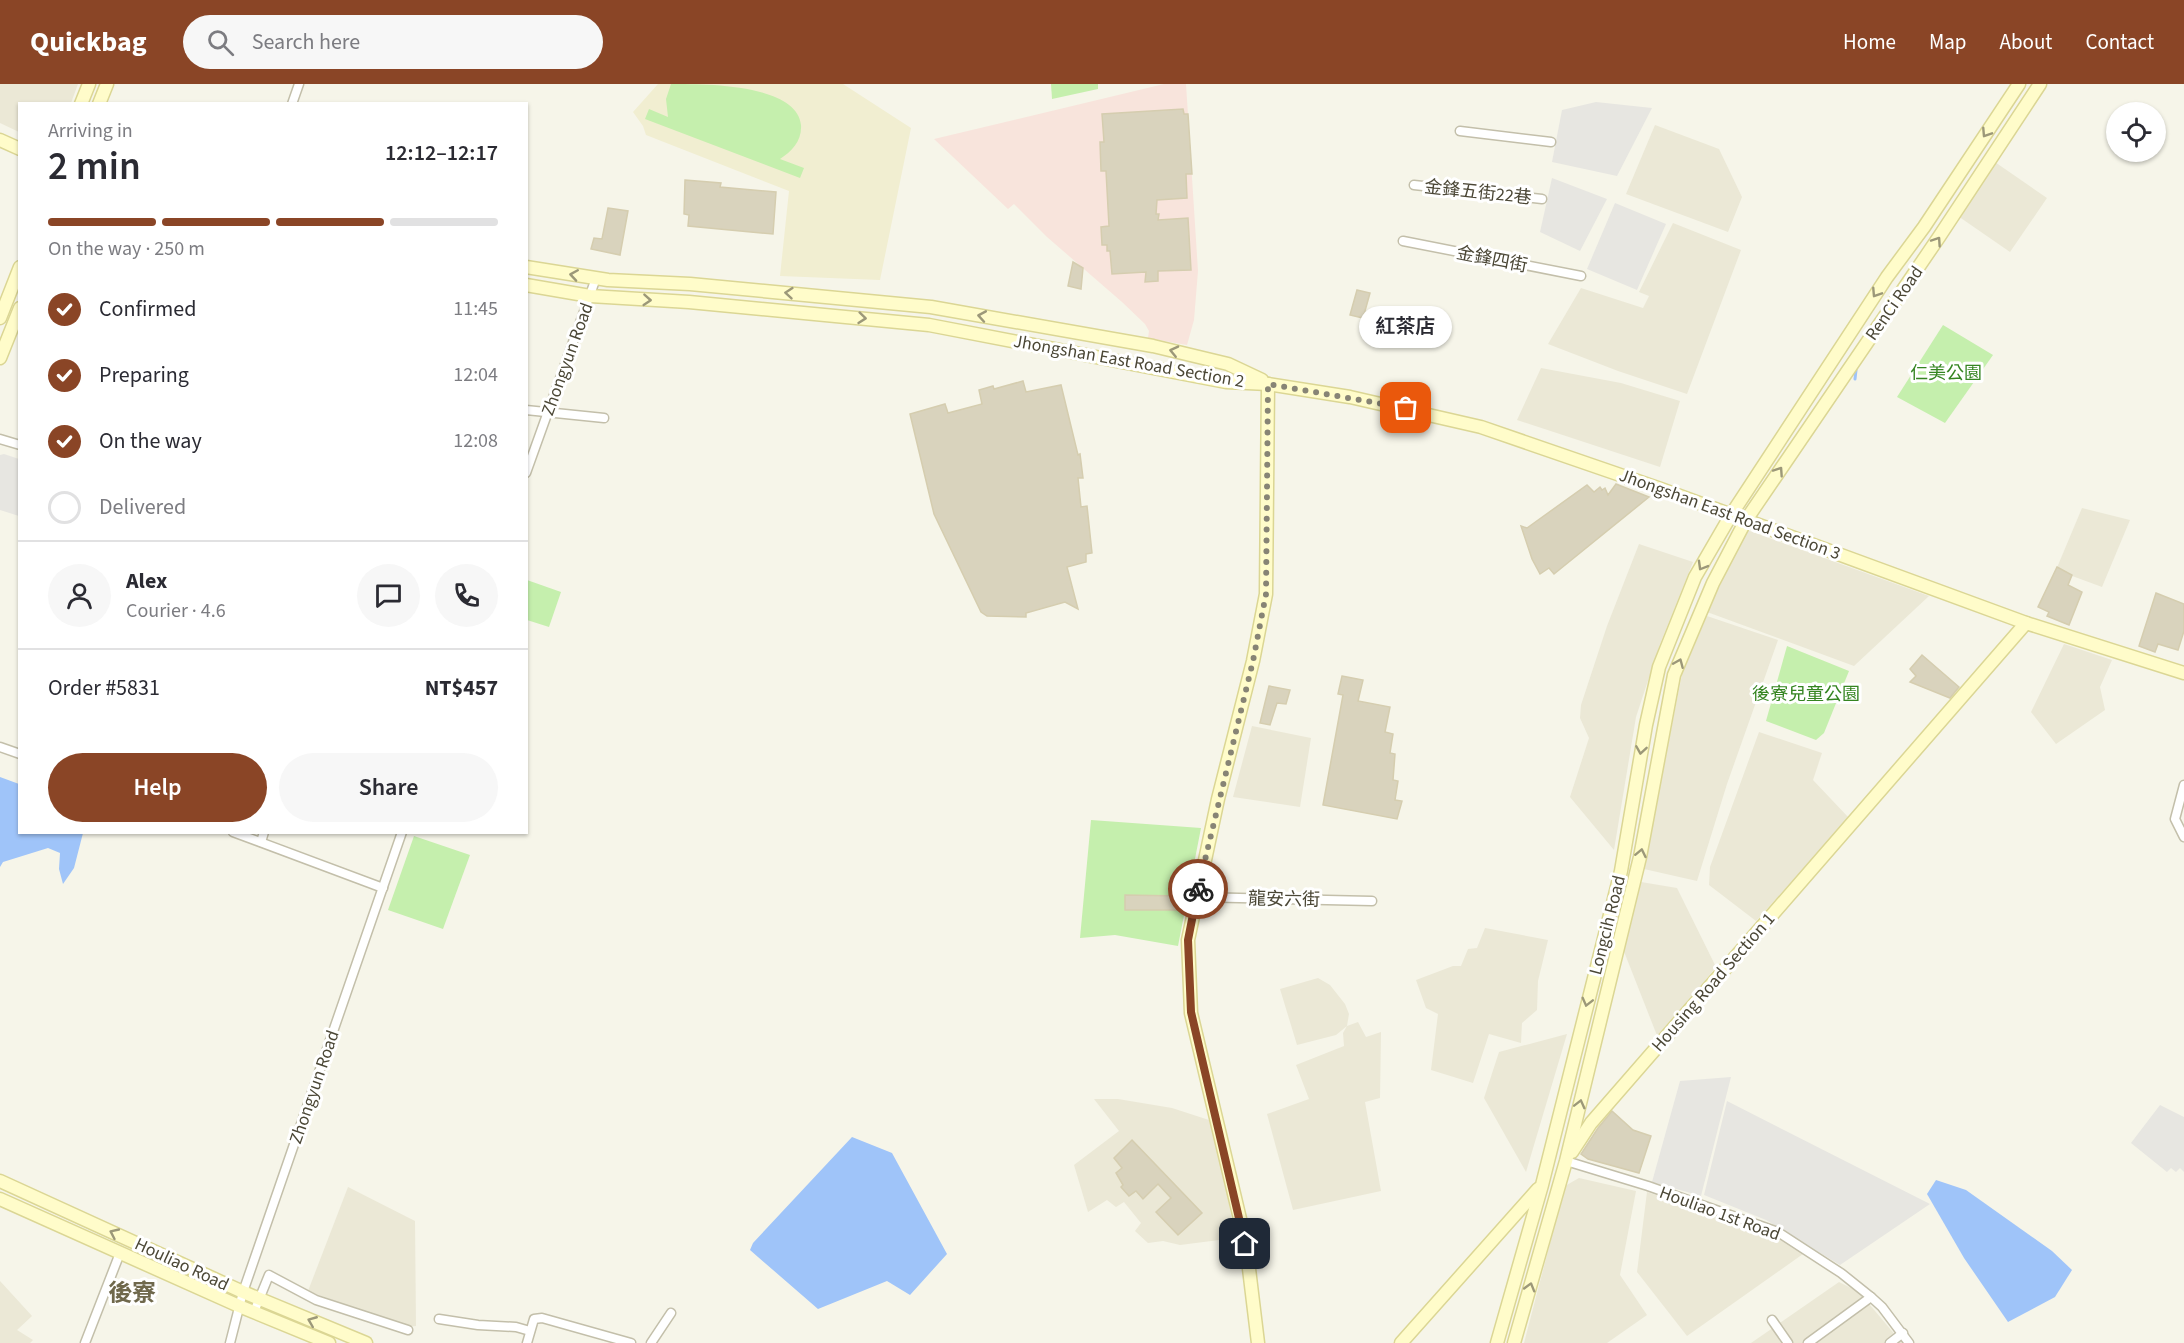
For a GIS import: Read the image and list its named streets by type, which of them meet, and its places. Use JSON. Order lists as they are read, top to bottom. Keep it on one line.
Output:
{"streets":{"street":["金鋒五街22巷","金鋒四街","RenCi Road","Zhongyun Road","Jhongshan East Road Section 2","Jhongshan East Road Section 3","龍安六街","Longcih Road","Housing Road Section 1","Houliao 1st Road","Houliao Road"]},"crossings":[["RenCi Road","Jhongshan East Road Section 3"],["RenCi Road","Longcih Road"],["Zhongyun Road","Jhongshan East Road Section 2"],["Zhongyun Road","Houliao Road"],["Jhongshan East Road Section 2","Jhongshan East Road Section 3"],["Jhongshan East Road Section 3","Longcih Road"],["Jhongshan East Road Section 3","Housing Road Section 1"],["Longcih Road","Housing Road Section 1"],["Longcih Road","Houliao 1st Road"],["Housing Road Section 1","Houliao 1st Road"]],"districts":["後寮"],"parks":["仁美公園","後寮兒童公園"],"places":["紅茶店"],"page":{"header":"Quickbag","search":"Search here","nav":["Home","Map","About","Contact"],"heading":["2 min","Arriving in","12:12–12:17"],"panel":["Alex","Courier · 4.6","Order #5831","NT$457"],"bar":"On the way · 250 m","list":[["Confirmed","11:45"],["Preparing","12:04"],["On the way","12:08"],"Delivered"],"bubble":"紅茶店","buttons":["Help","Share"]}}
